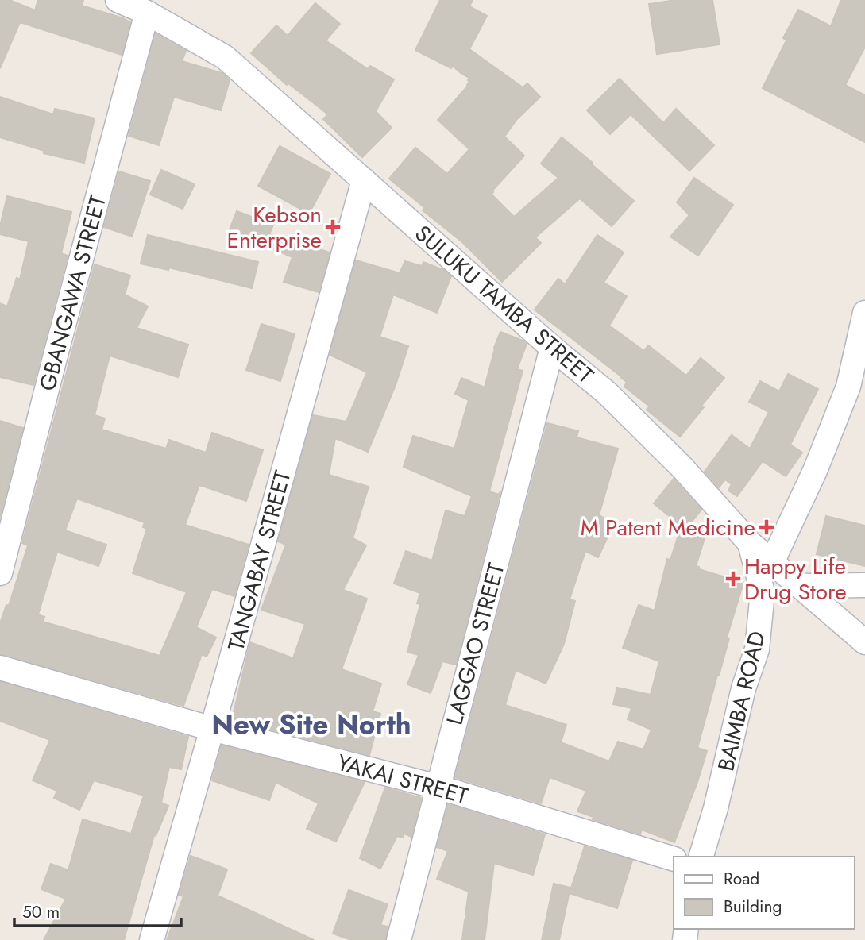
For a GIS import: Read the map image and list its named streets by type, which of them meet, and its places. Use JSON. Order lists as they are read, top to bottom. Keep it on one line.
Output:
{"streets":{"street":["GBANGAWA STREET","SULUKU TAMBA STREET","TANGABAY STREET","LAGGAO STREET","BAIMBA ROAD","YAKAI STREET"]},"crossings":[["GBANGAWA STREET","SULUKU TAMBA STREET"],["SULUKU TAMBA STREET","TANGABAY STREET"],["SULUKU TAMBA STREET","LAGGAO STREET"],["SULUKU TAMBA STREET","BAIMBA ROAD"],["TANGABAY STREET","YAKAI STREET"],["LAGGAO STREET","YAKAI STREET"]],"districts":["New Site North"],"places":{"health":["Kebson Enterprise","M Patent Medicine","Happy Life Drug Store"]},"legend":["Road","Building"],"scale_bar":"50 m"}
